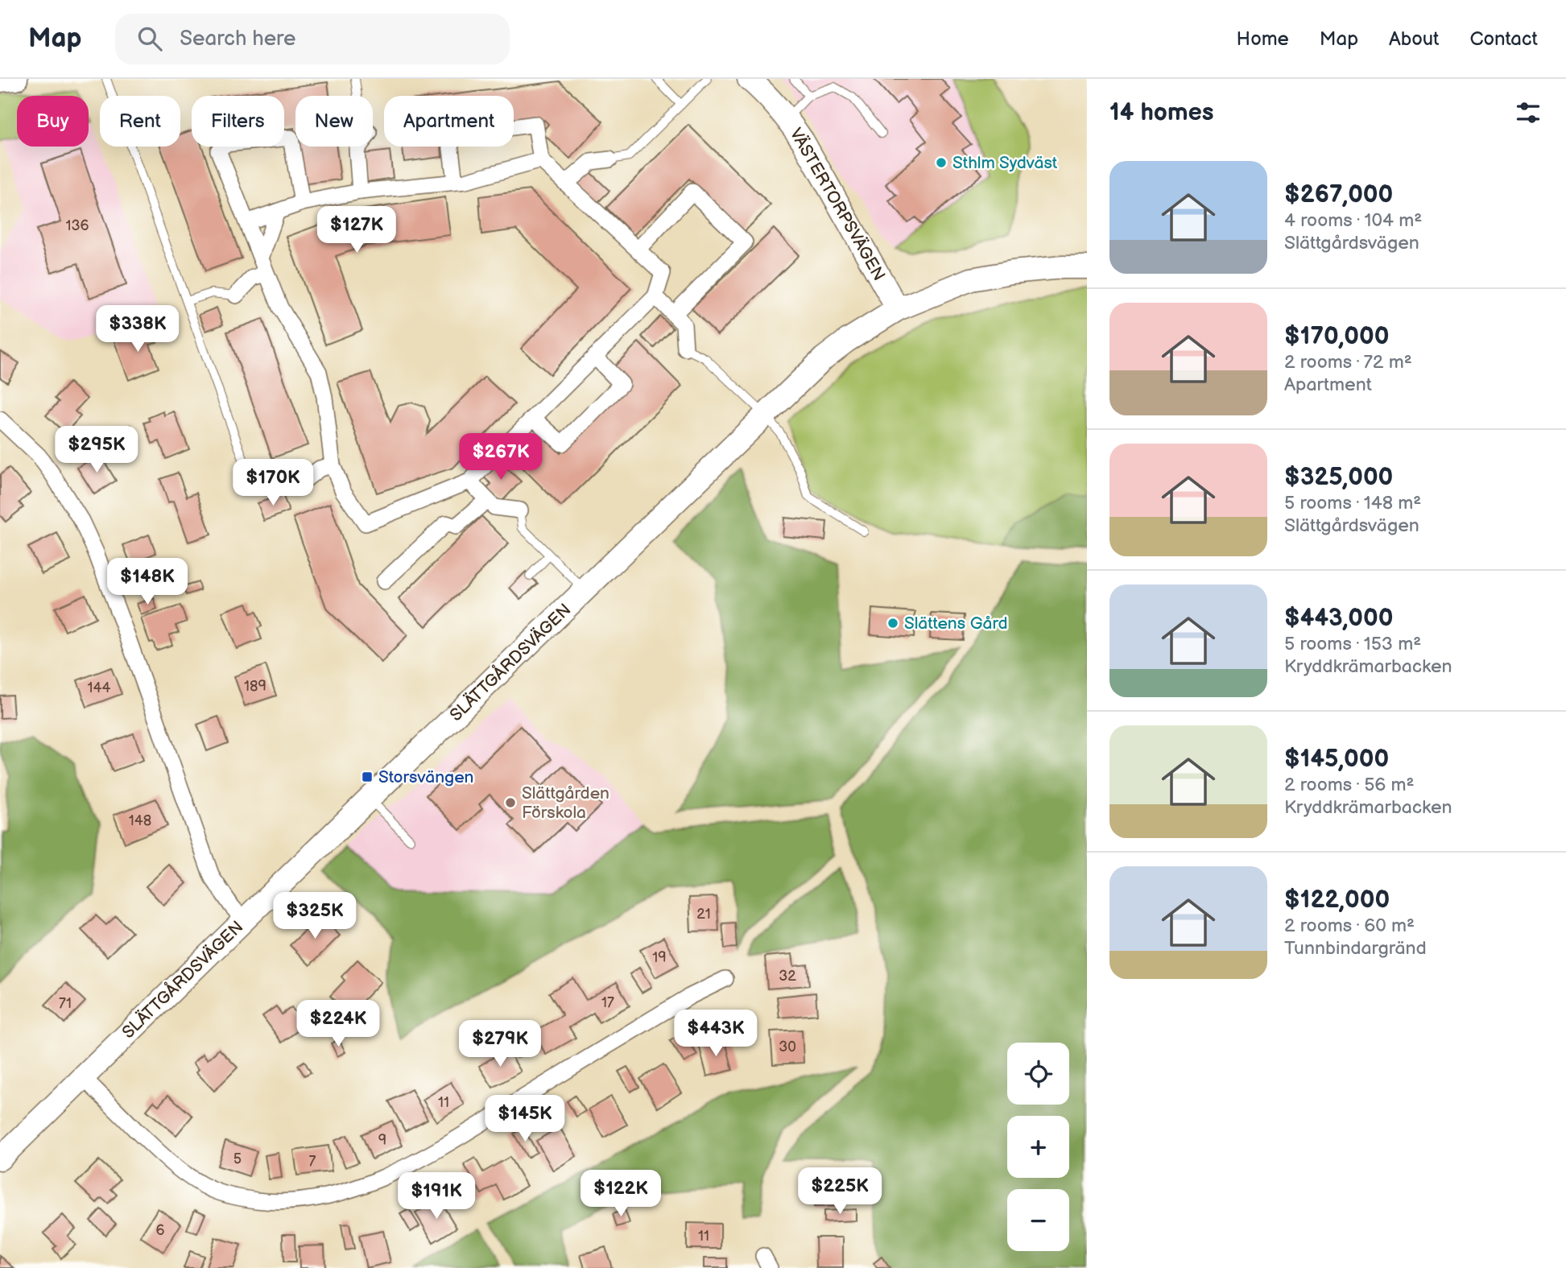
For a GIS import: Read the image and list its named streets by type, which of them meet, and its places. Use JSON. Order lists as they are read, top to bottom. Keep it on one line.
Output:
{"streets":{"street":["VÄSTERTORPSVÄGEN","SLÄTTGÅRDSVÄGEN"]},"crossings":[["VÄSTERTORPSVÄGEN","SLÄTTGÅRDSVÄGEN"]],"places":{"other":["Sthlm Sydväst","Slättens Gård","Slättgården Förskola"],"transit":["Storsvängen"]},"house_numbers":["136","189","144","148","21","19","32","17","71","30","11","9","5","7","6","11"],"page":{"header":"Map","search":"Search here","nav":["Home","Map","About","Contact"],"heading":"14 homes","chip":["Buy","Rent","Filters","New","Apartment"],"list":[{"name":"$267,000","note":"4 rooms · 104 m² · Slättgårdsvägen"},{"name":"$170,000","note":"2 rooms · 72 m² · Apartment"},{"name":"$325,000","note":"5 rooms · 148 m² · Slättgårdsvägen"},{"name":"$443,000","note":"5 rooms · 153 m² · Kryddkrämarbacken"},{"name":"$145,000","note":"2 rooms · 56 m² · Kryddkrämarbacken"},{"name":"$122,000","note":"2 rooms · 60 m² · Tunnbindargränd"}],"price":["$127K","$338K","$295K","$267K","$170K","$148K","$325K","$224K","$443K","$279K","$145K","$225K","$122K","$191K"],"map_buttons":["+","−"]}}
